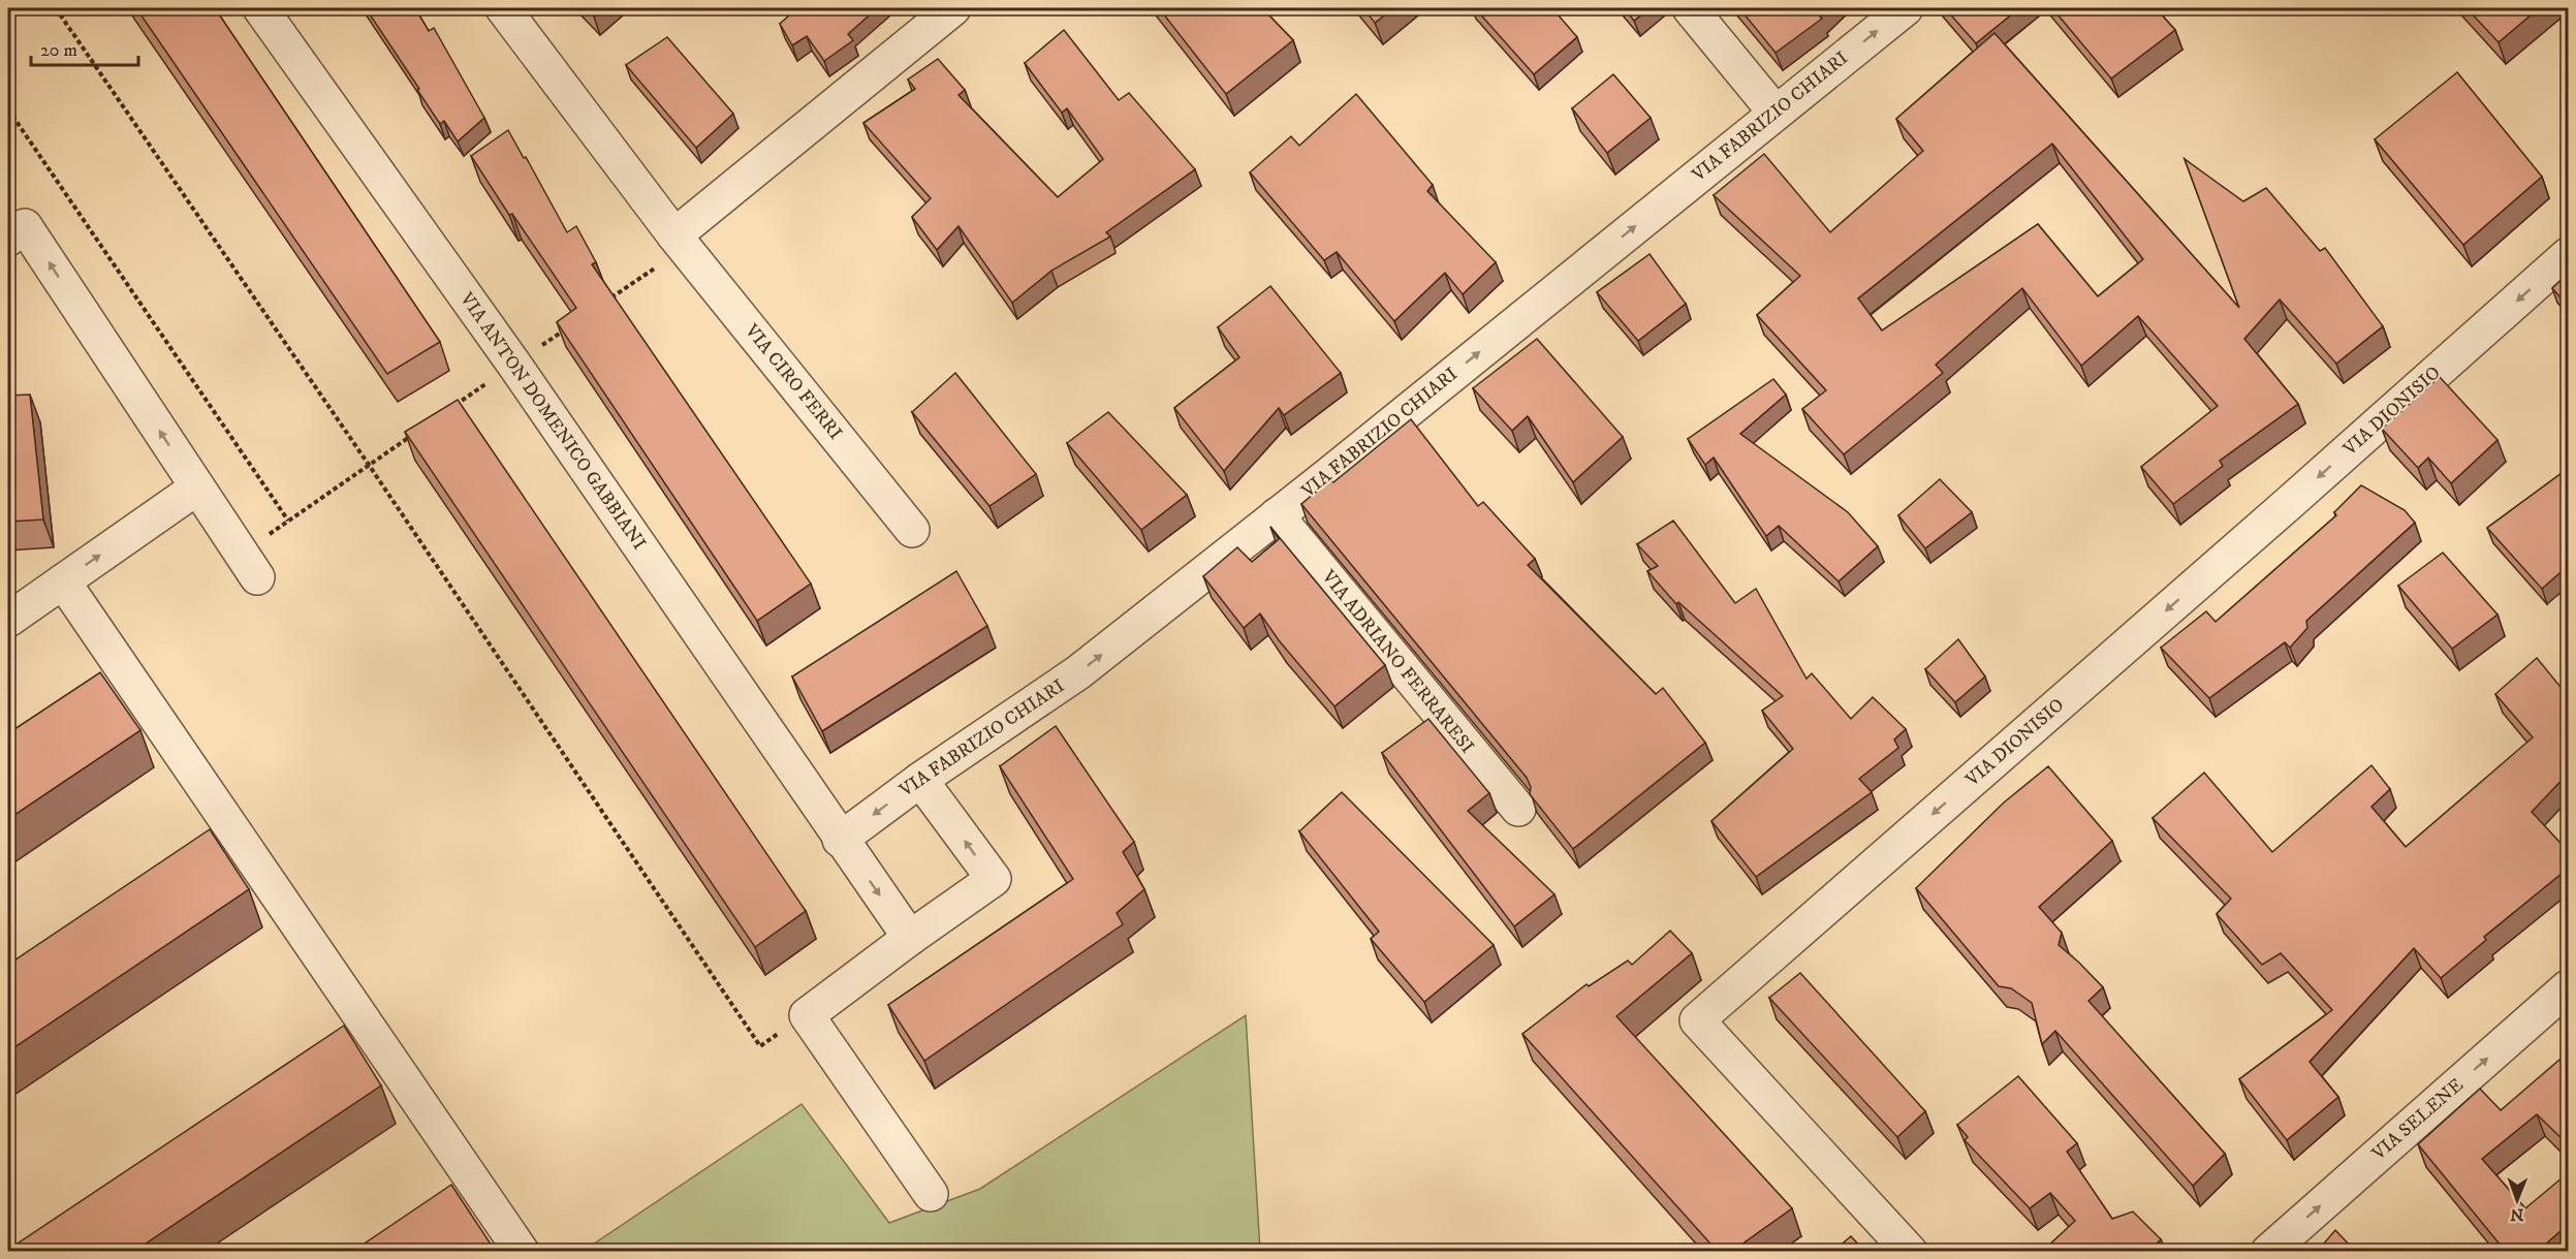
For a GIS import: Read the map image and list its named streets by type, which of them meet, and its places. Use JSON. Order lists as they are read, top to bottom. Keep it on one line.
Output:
{"streets":{"street":["VIA FABRIZIO CHIARI","VIA CIRO FERRI","VIA DIONISIO","VIA ANTON DOMENICO GABBIANI","VIA ADRIANO FERRARESI","VIA SELENE"]},"crossings":[["VIA FABRIZIO CHIARI","VIA ANTON DOMENICO GABBIANI"],["VIA FABRIZIO CHIARI","VIA ADRIANO FERRARESI"]],"one_way":["VIA FABRIZIO CHIARI","VIA DIONISIO","VIA SELENE"],"scale_bar":"20 m","north":"bottom"}
